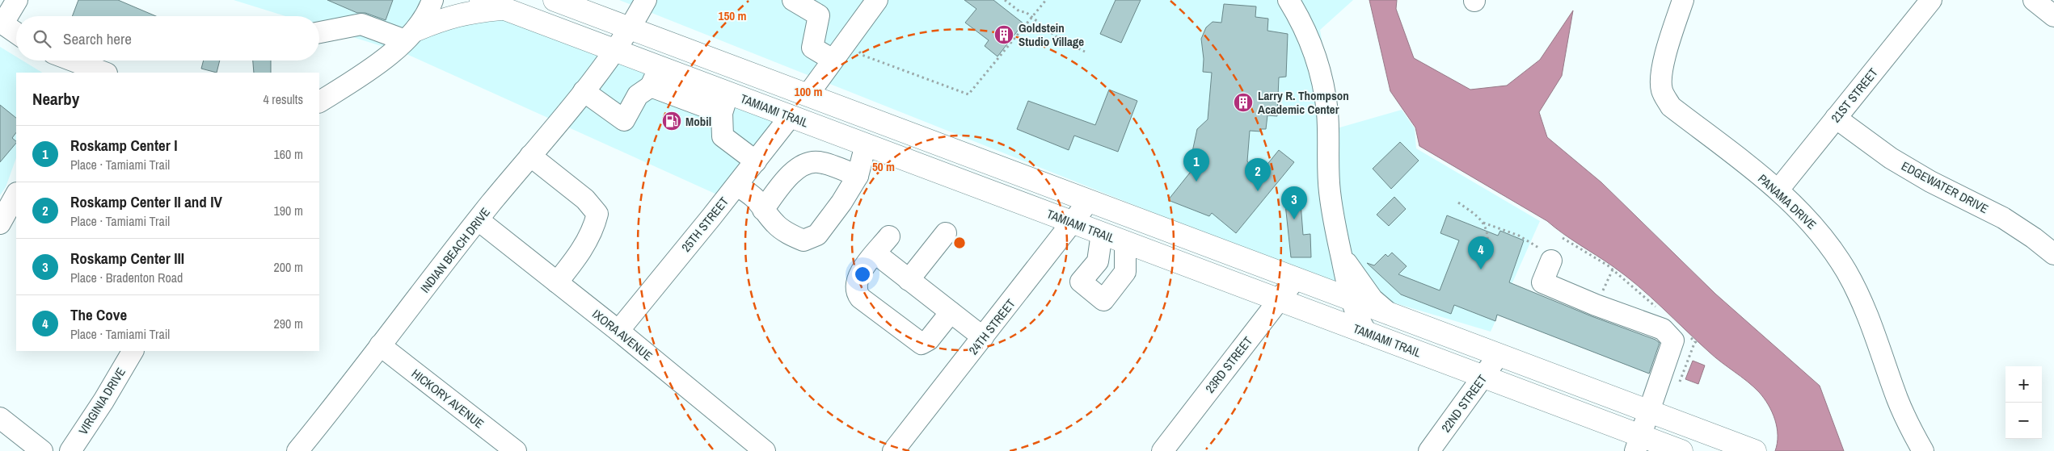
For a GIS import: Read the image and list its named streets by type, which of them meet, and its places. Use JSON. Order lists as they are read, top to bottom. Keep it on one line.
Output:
{"streets":{"main road":["TAMIAMI TRAIL"],"street":["21ST STREET","EDGEWATER DRIVE","PANAMA DRIVE","25TH STREET","INDIAN BEACH DRIVE","24TH STREET","IXORA AVENUE","23RD STREET","HICKORY AVENUE","VIRGINIA DRIVE","22ND STREET"]},"crossings":[["21ST STREET","EDGEWATER DRIVE"],["21ST STREET","PANAMA DRIVE"],["TAMIAMI TRAIL","25TH STREET"],["TAMIAMI TRAIL","INDIAN BEACH DRIVE"],["TAMIAMI TRAIL","24TH STREET"],["TAMIAMI TRAIL","23RD STREET"],["TAMIAMI TRAIL","22ND STREET"],["25TH STREET","IXORA AVENUE"],["INDIAN BEACH DRIVE","IXORA AVENUE"],["INDIAN BEACH DRIVE","HICKORY AVENUE"]],"places":{"building":["Goldstein Studio Village","Larry R. Thompson Academic Center"],"fuel station":["Mobil"]},"page":{"search":"Search here","heading":["Nearby","4 results"],"list":[{"mark":"1","name":"Roskamp Center I","note":"Place · Tamiami Trail","value":"160 m"},{"mark":"2","name":"Roskamp Center II and IV","note":"Place · Tamiami Trail","value":"190 m"},{"mark":"3","name":"Roskamp Center III","note":"Place · Bradenton Road","value":"200 m"},{"mark":"4","name":"The Cove","note":"Place · Tamiami Trail","value":"290 m"}],"pins":["1","2","3","4"],"map_buttons":["+","−"]},"rings":["150 m","100 m","50 m"]}
